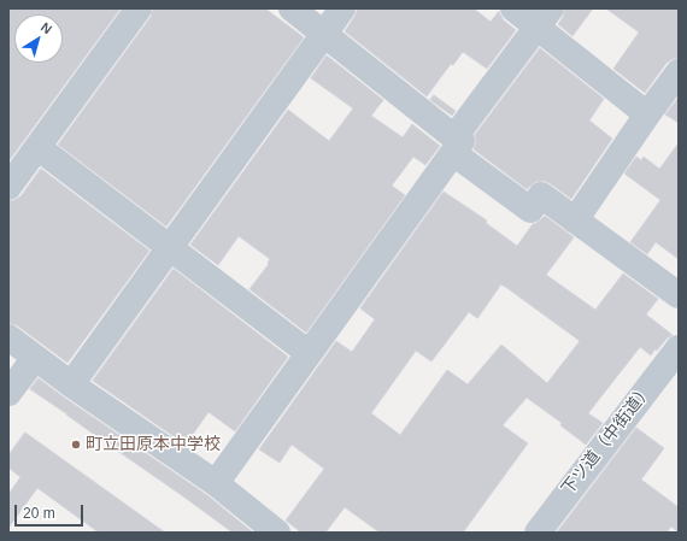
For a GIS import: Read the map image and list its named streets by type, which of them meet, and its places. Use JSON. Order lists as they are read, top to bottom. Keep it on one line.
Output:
{"streets":{"street":["下ツ道（中街道）"]},"places":["町立田原本中学校"],"scale_bar":"20 m","north":"top right"}
